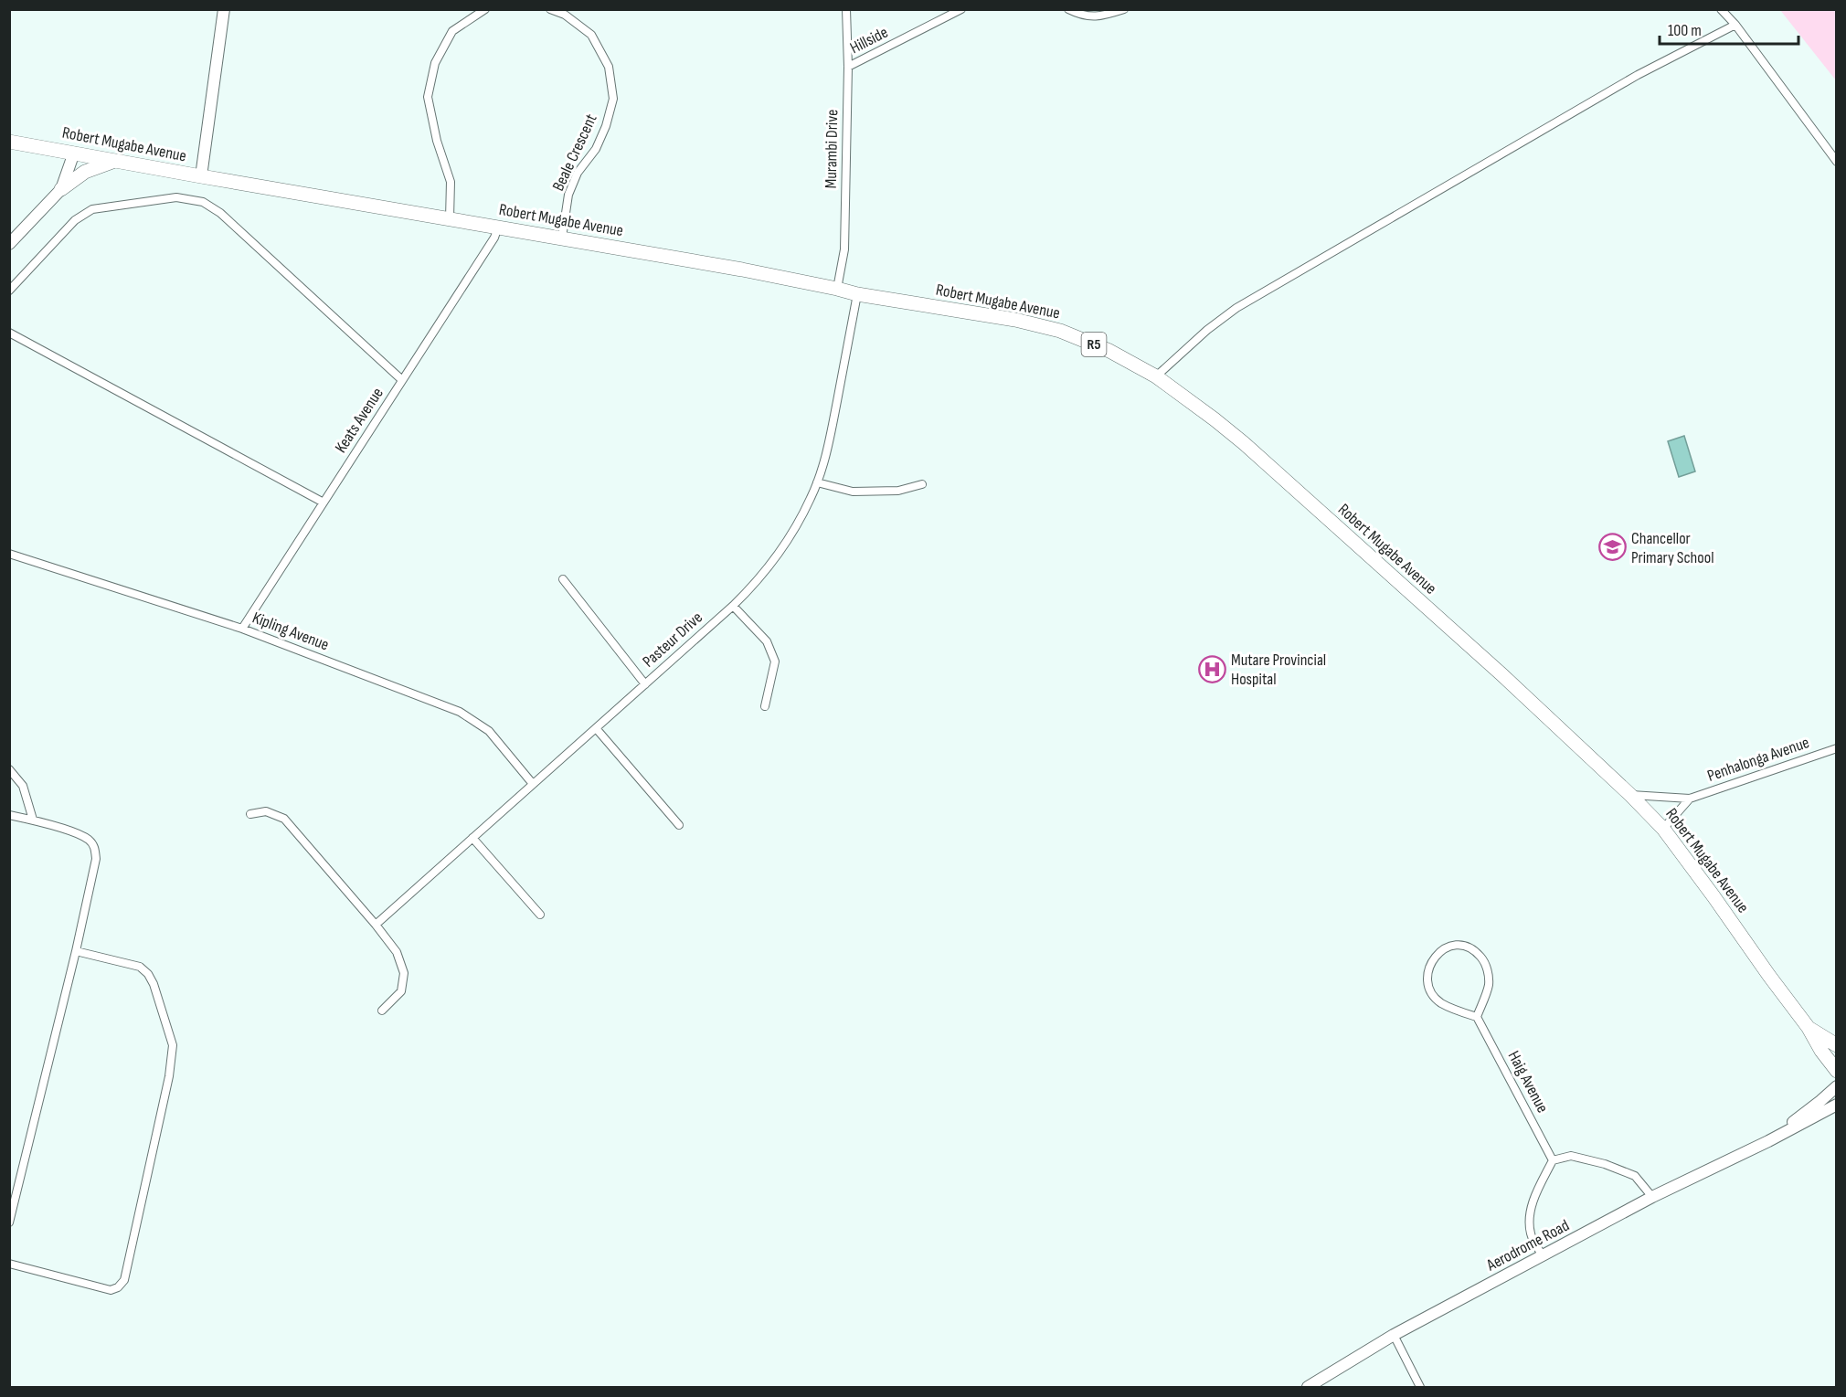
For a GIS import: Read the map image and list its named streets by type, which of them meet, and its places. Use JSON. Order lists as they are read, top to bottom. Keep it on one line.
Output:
{"streets":{"highway":["Robert Mugabe Avenue","R5"],"street":["Hillside","Murambi Drive","Beale Crescent","Keats Avenue","Kipling Avenue","Pasteur Drive","Penhalonga Avenue","Haig Avenue","Aerodrome Road"]},"crossings":[["Hillside","Murambi Drive"],["Robert Mugabe Avenue","Murambi Drive"],["Robert Mugabe Avenue","Beale Crescent"],["Robert Mugabe Avenue","Keats Avenue"],["Robert Mugabe Avenue","Pasteur Drive"],["Robert Mugabe Avenue","Penhalonga Avenue"],["Keats Avenue","Kipling Avenue"],["Kipling Avenue","Pasteur Drive"]],"places":{"school or university":["Chancellor Primary School"],"hospital":["Mutare Provincial Hospital"]},"scale_bar":"100 m"}
